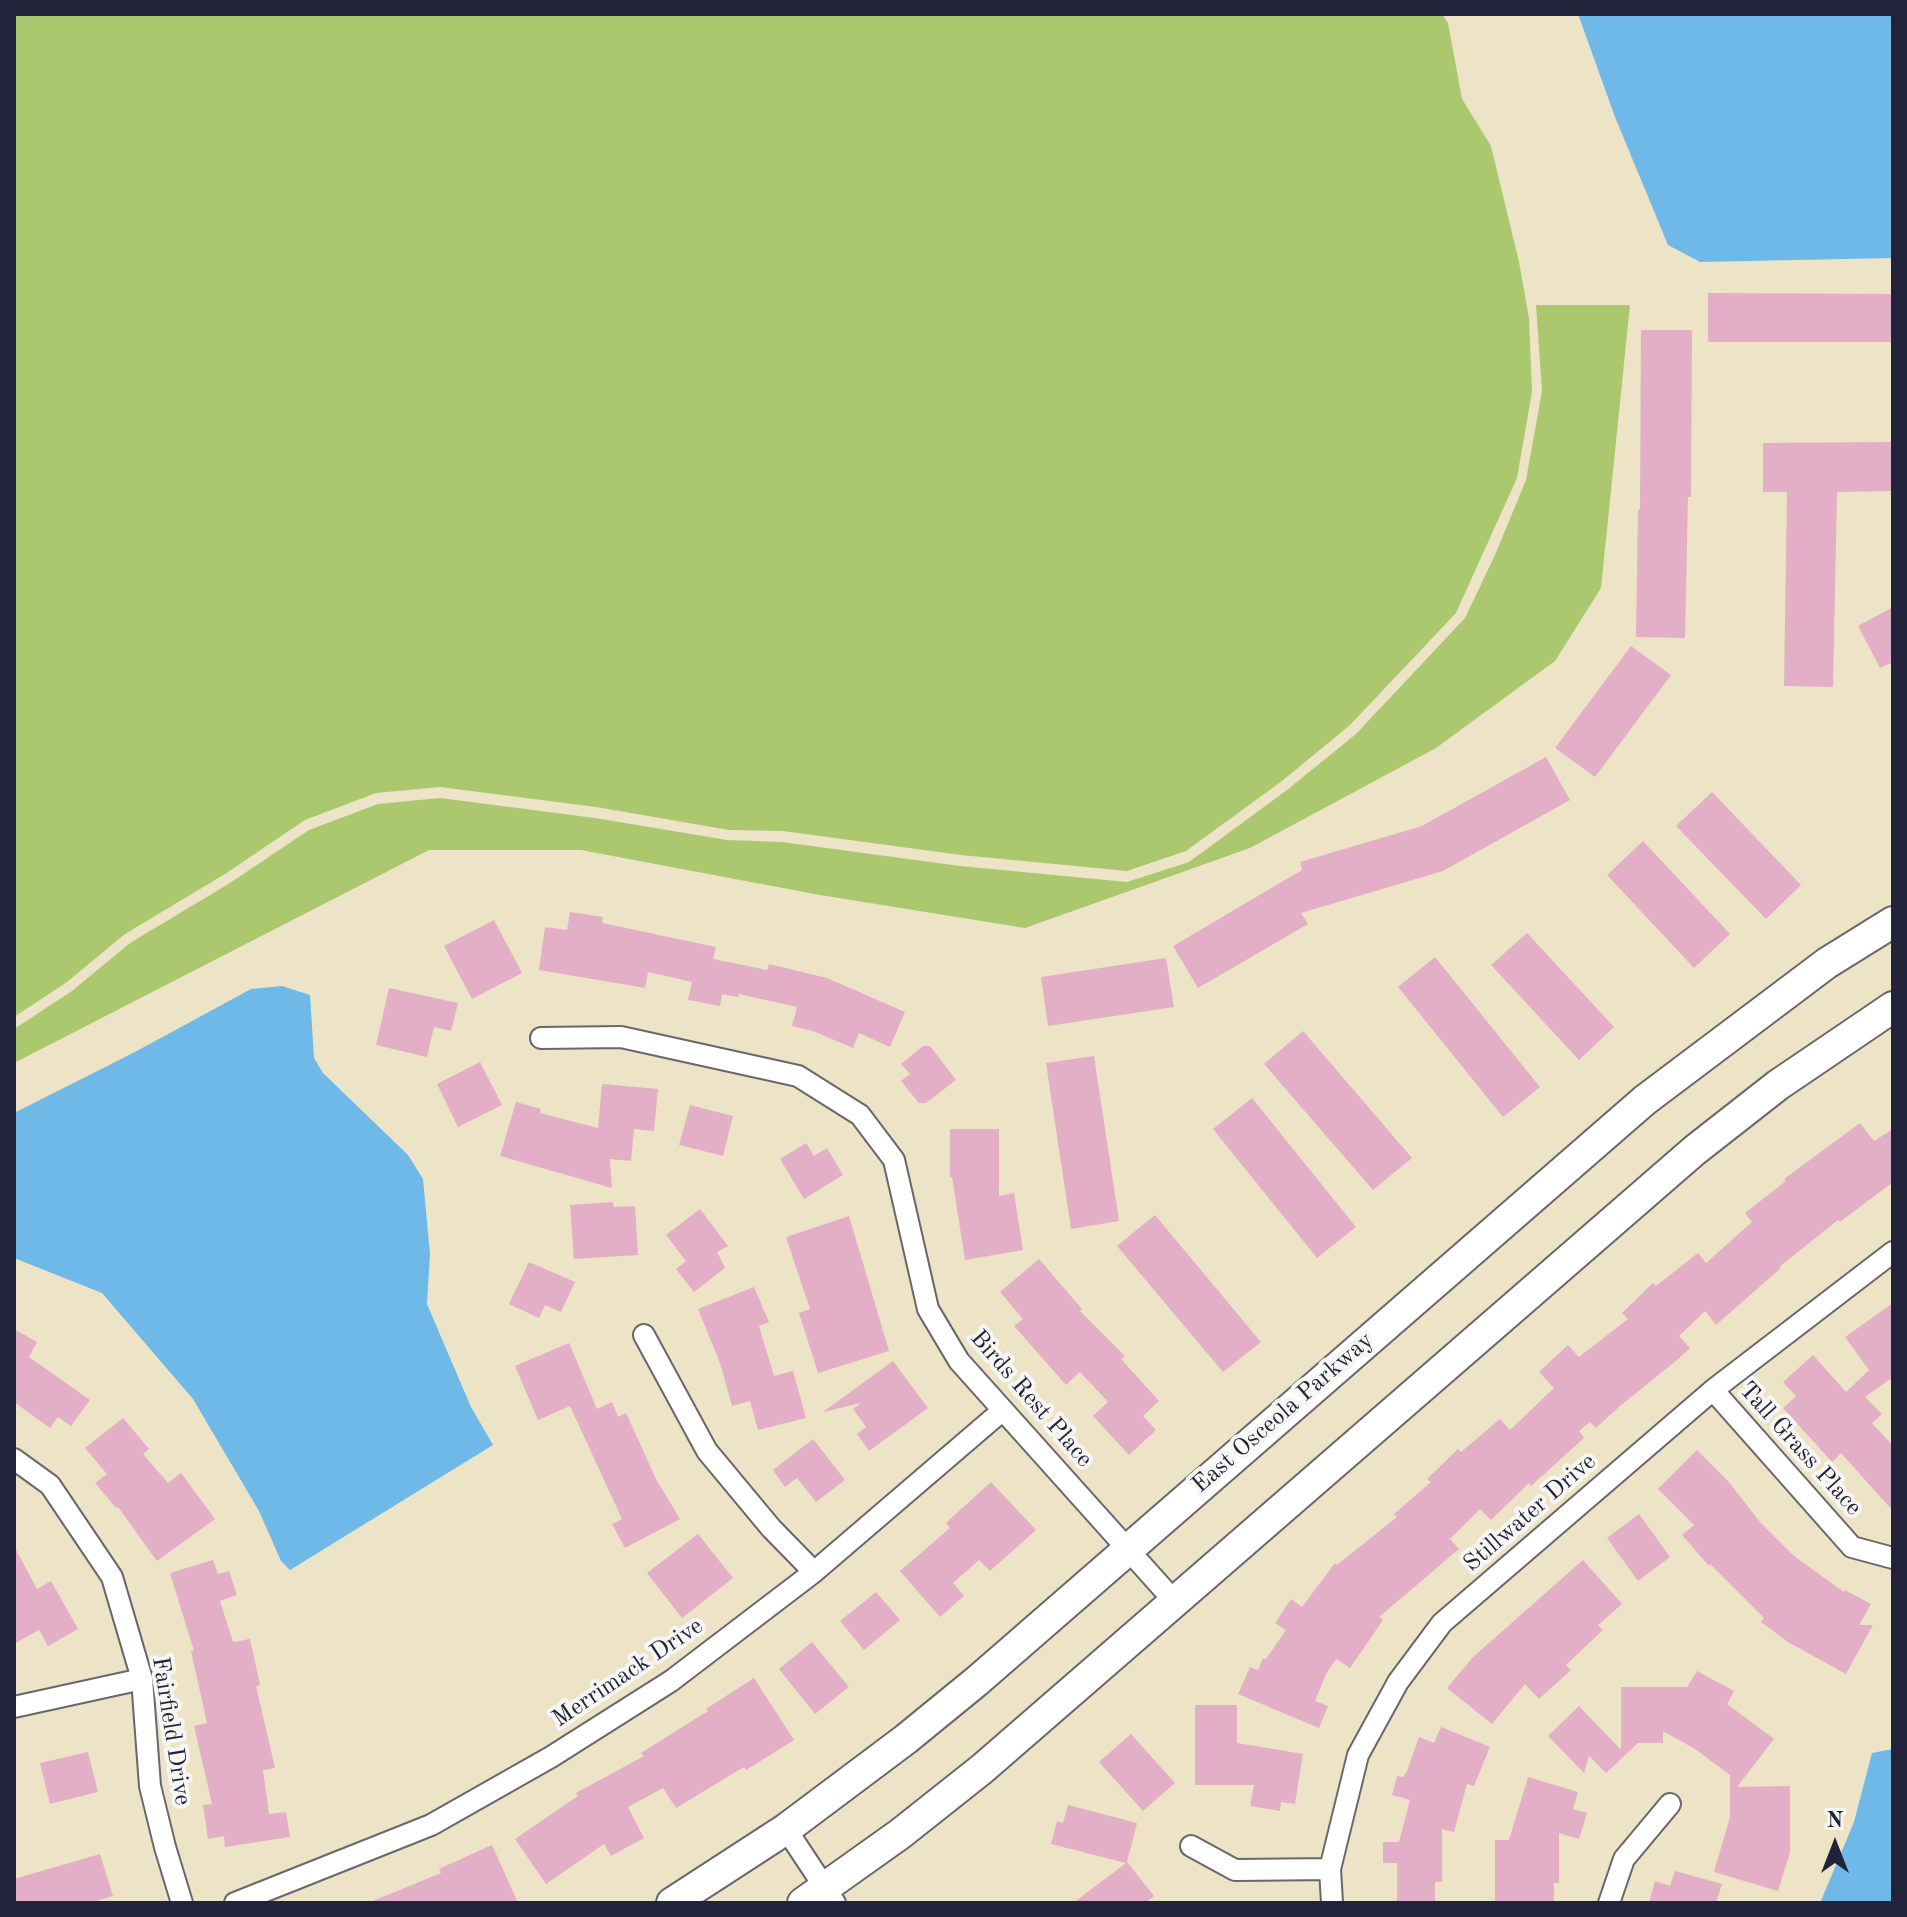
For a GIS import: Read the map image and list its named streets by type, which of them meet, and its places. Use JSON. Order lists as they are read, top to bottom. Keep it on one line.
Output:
{"streets":{"main road":["East Osceola Parkway"],"street":["Birds Rest Place","Tall Grass Place","Stillwater Drive","Merrimack Drive","Fairfield Drive"]},"crossings":[["Birds Rest Place","East Osceola Parkway"],["Birds Rest Place","Merrimack Drive"],["Tall Grass Place","Stillwater Drive"]],"north":"top"}
